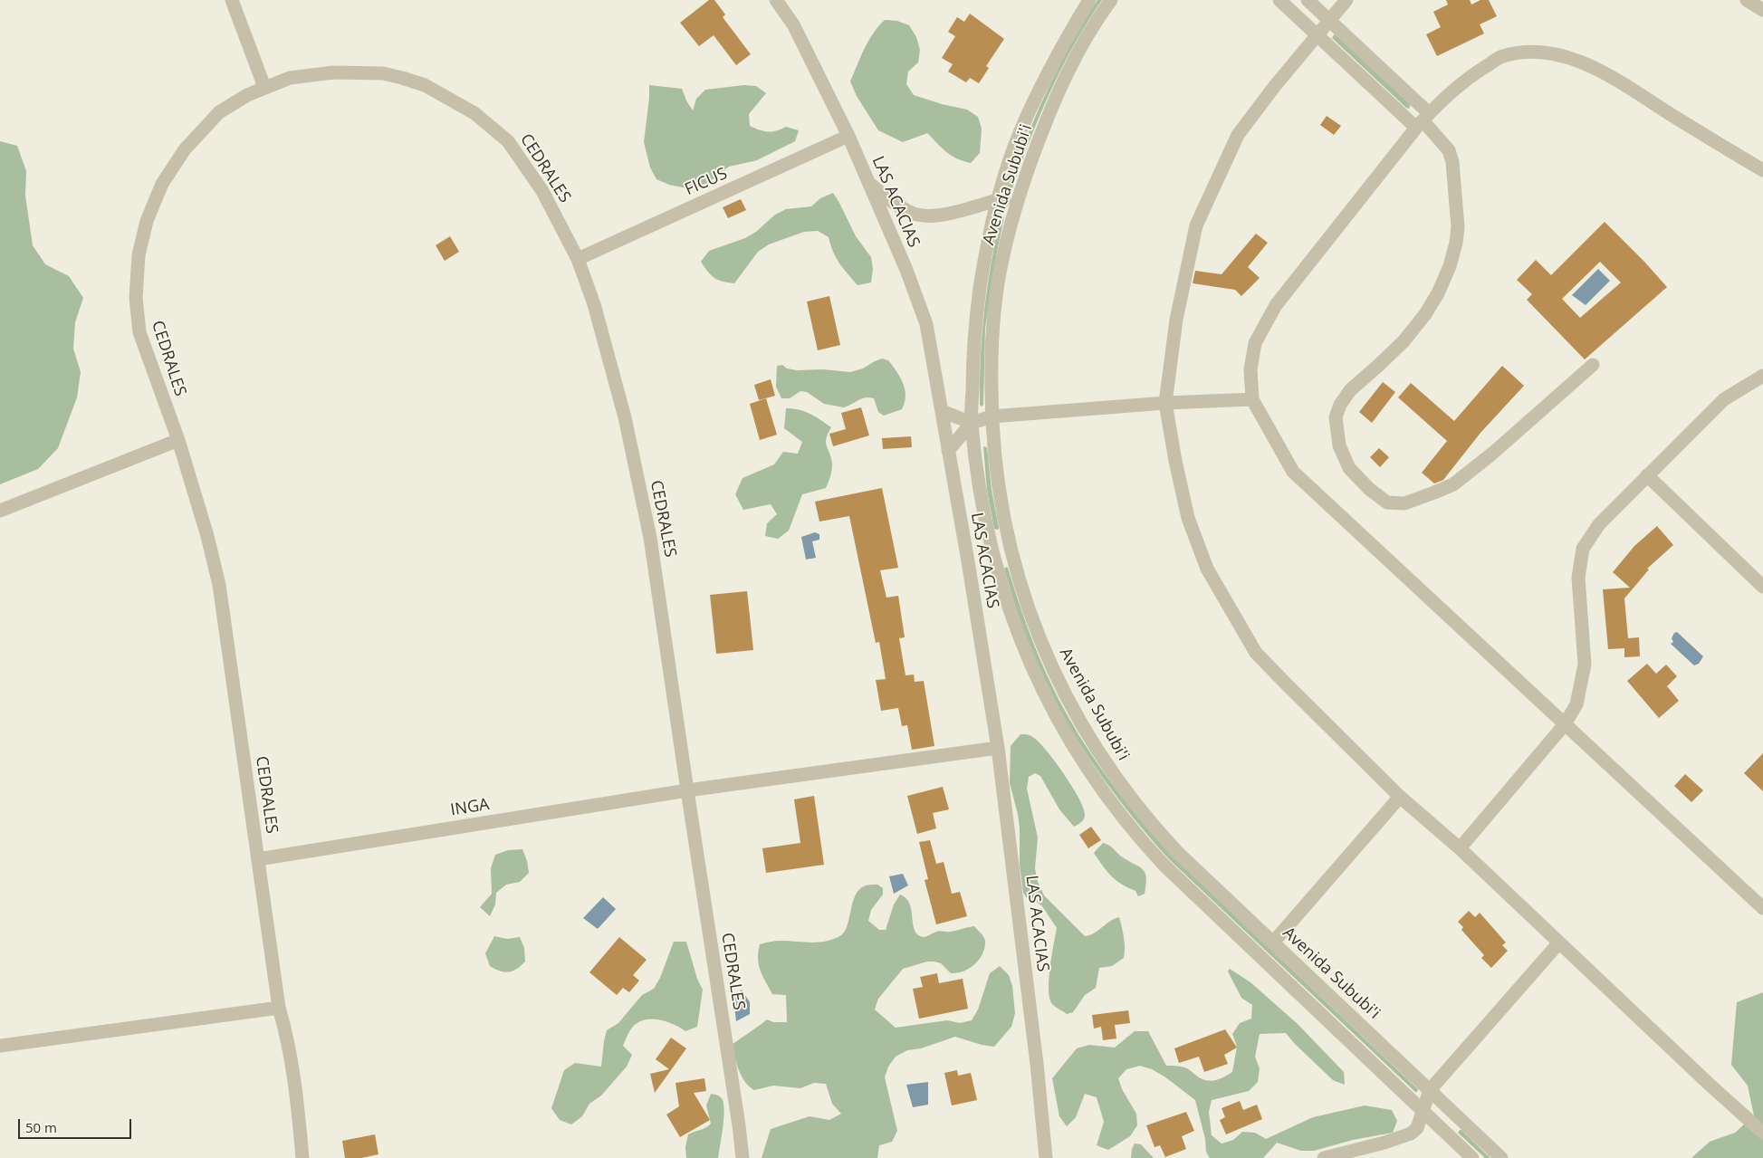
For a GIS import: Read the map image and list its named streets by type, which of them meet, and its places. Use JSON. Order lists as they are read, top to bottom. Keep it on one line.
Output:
{"streets":{"street":["CEDRALES","FICUS","Avenida Sububi'i","LAS ACACIAS","INGA"]},"crossings":[["CEDRALES","FICUS"],["CEDRALES","INGA"],["FICUS","LAS ACACIAS"]],"scale_bar":"50 m"}
